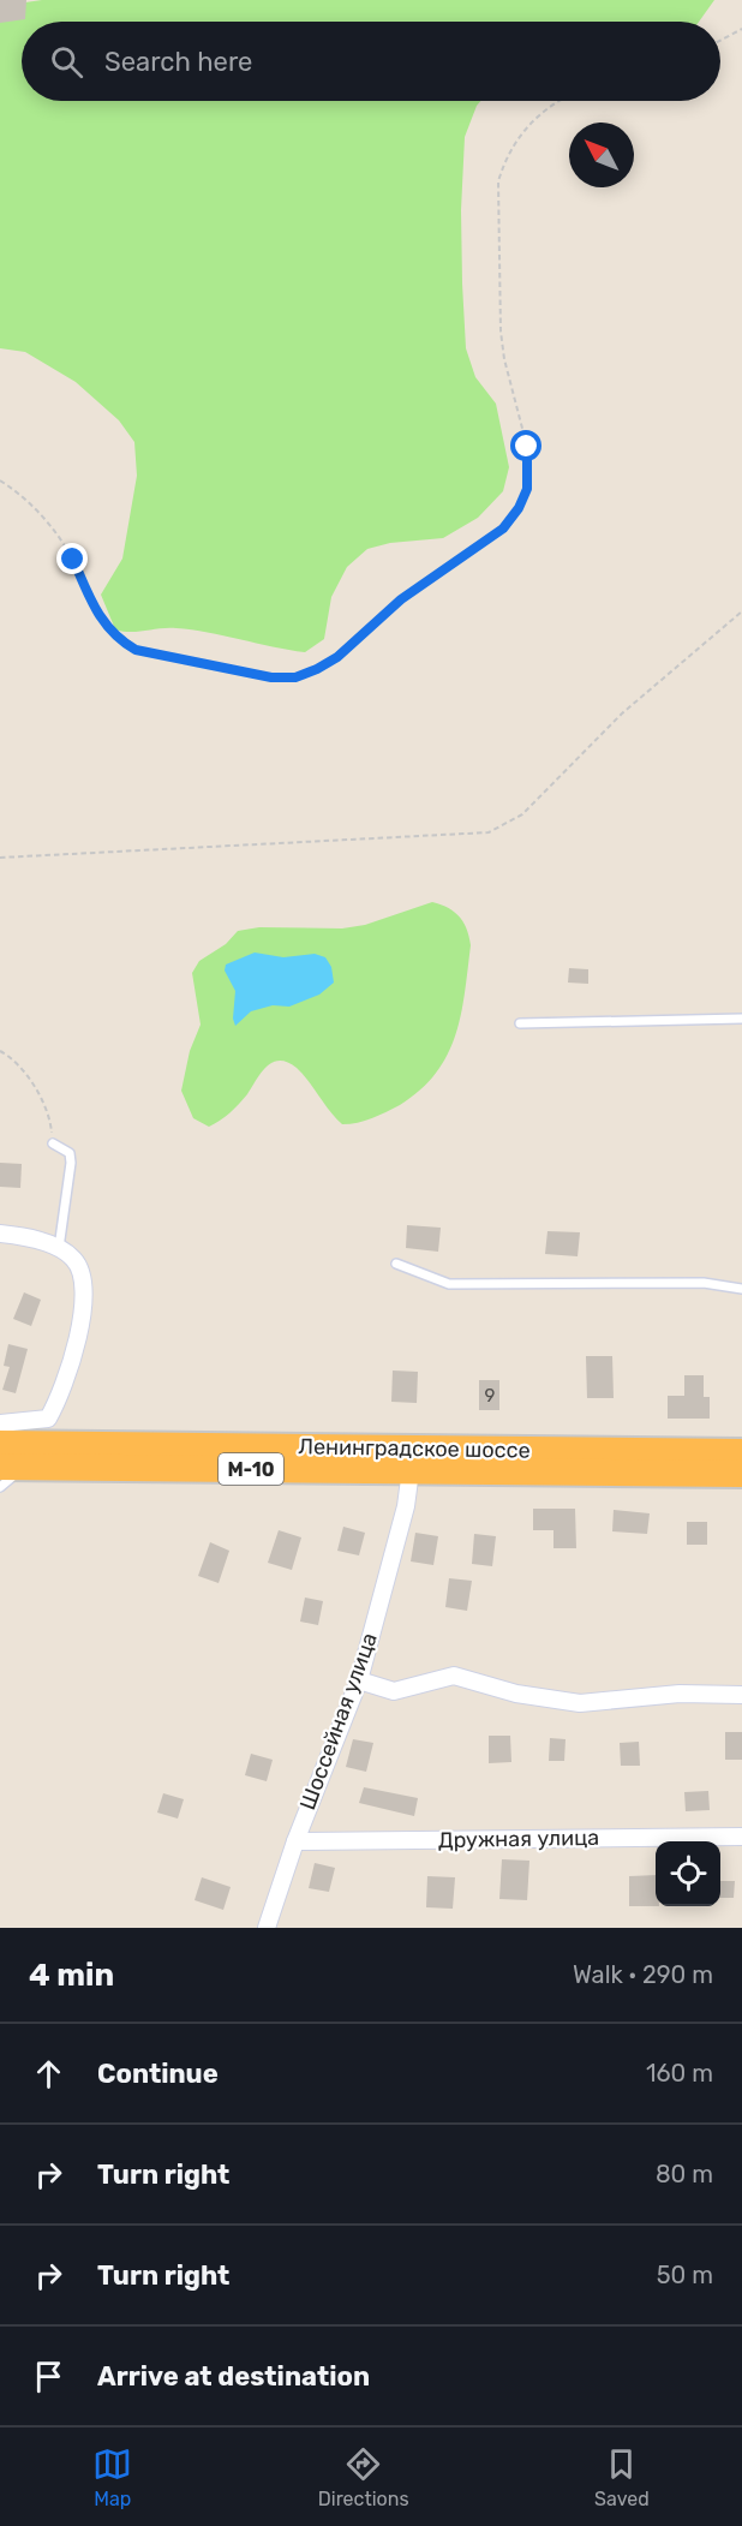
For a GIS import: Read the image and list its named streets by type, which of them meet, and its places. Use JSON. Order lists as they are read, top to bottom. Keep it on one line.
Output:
{"streets":{"highway":["Ленинградское шоссе","М-10"],"street":["Шоссейная улица","Дружная улица"]},"crossings":[["Ленинградское шоссе","Шоссейная улица"],["Шоссейная улица","Дружная улица"]],"house_numbers":["9"],"north":"top left","page":{"search":"Search here","heading":["4 min","Walk · 290 m"],"list":[["Continue","160 m"],["Turn right","80 m"],["Turn right","50 m"],"Arrive at destination"],"nav":["Map","Directions","Saved"]}}
